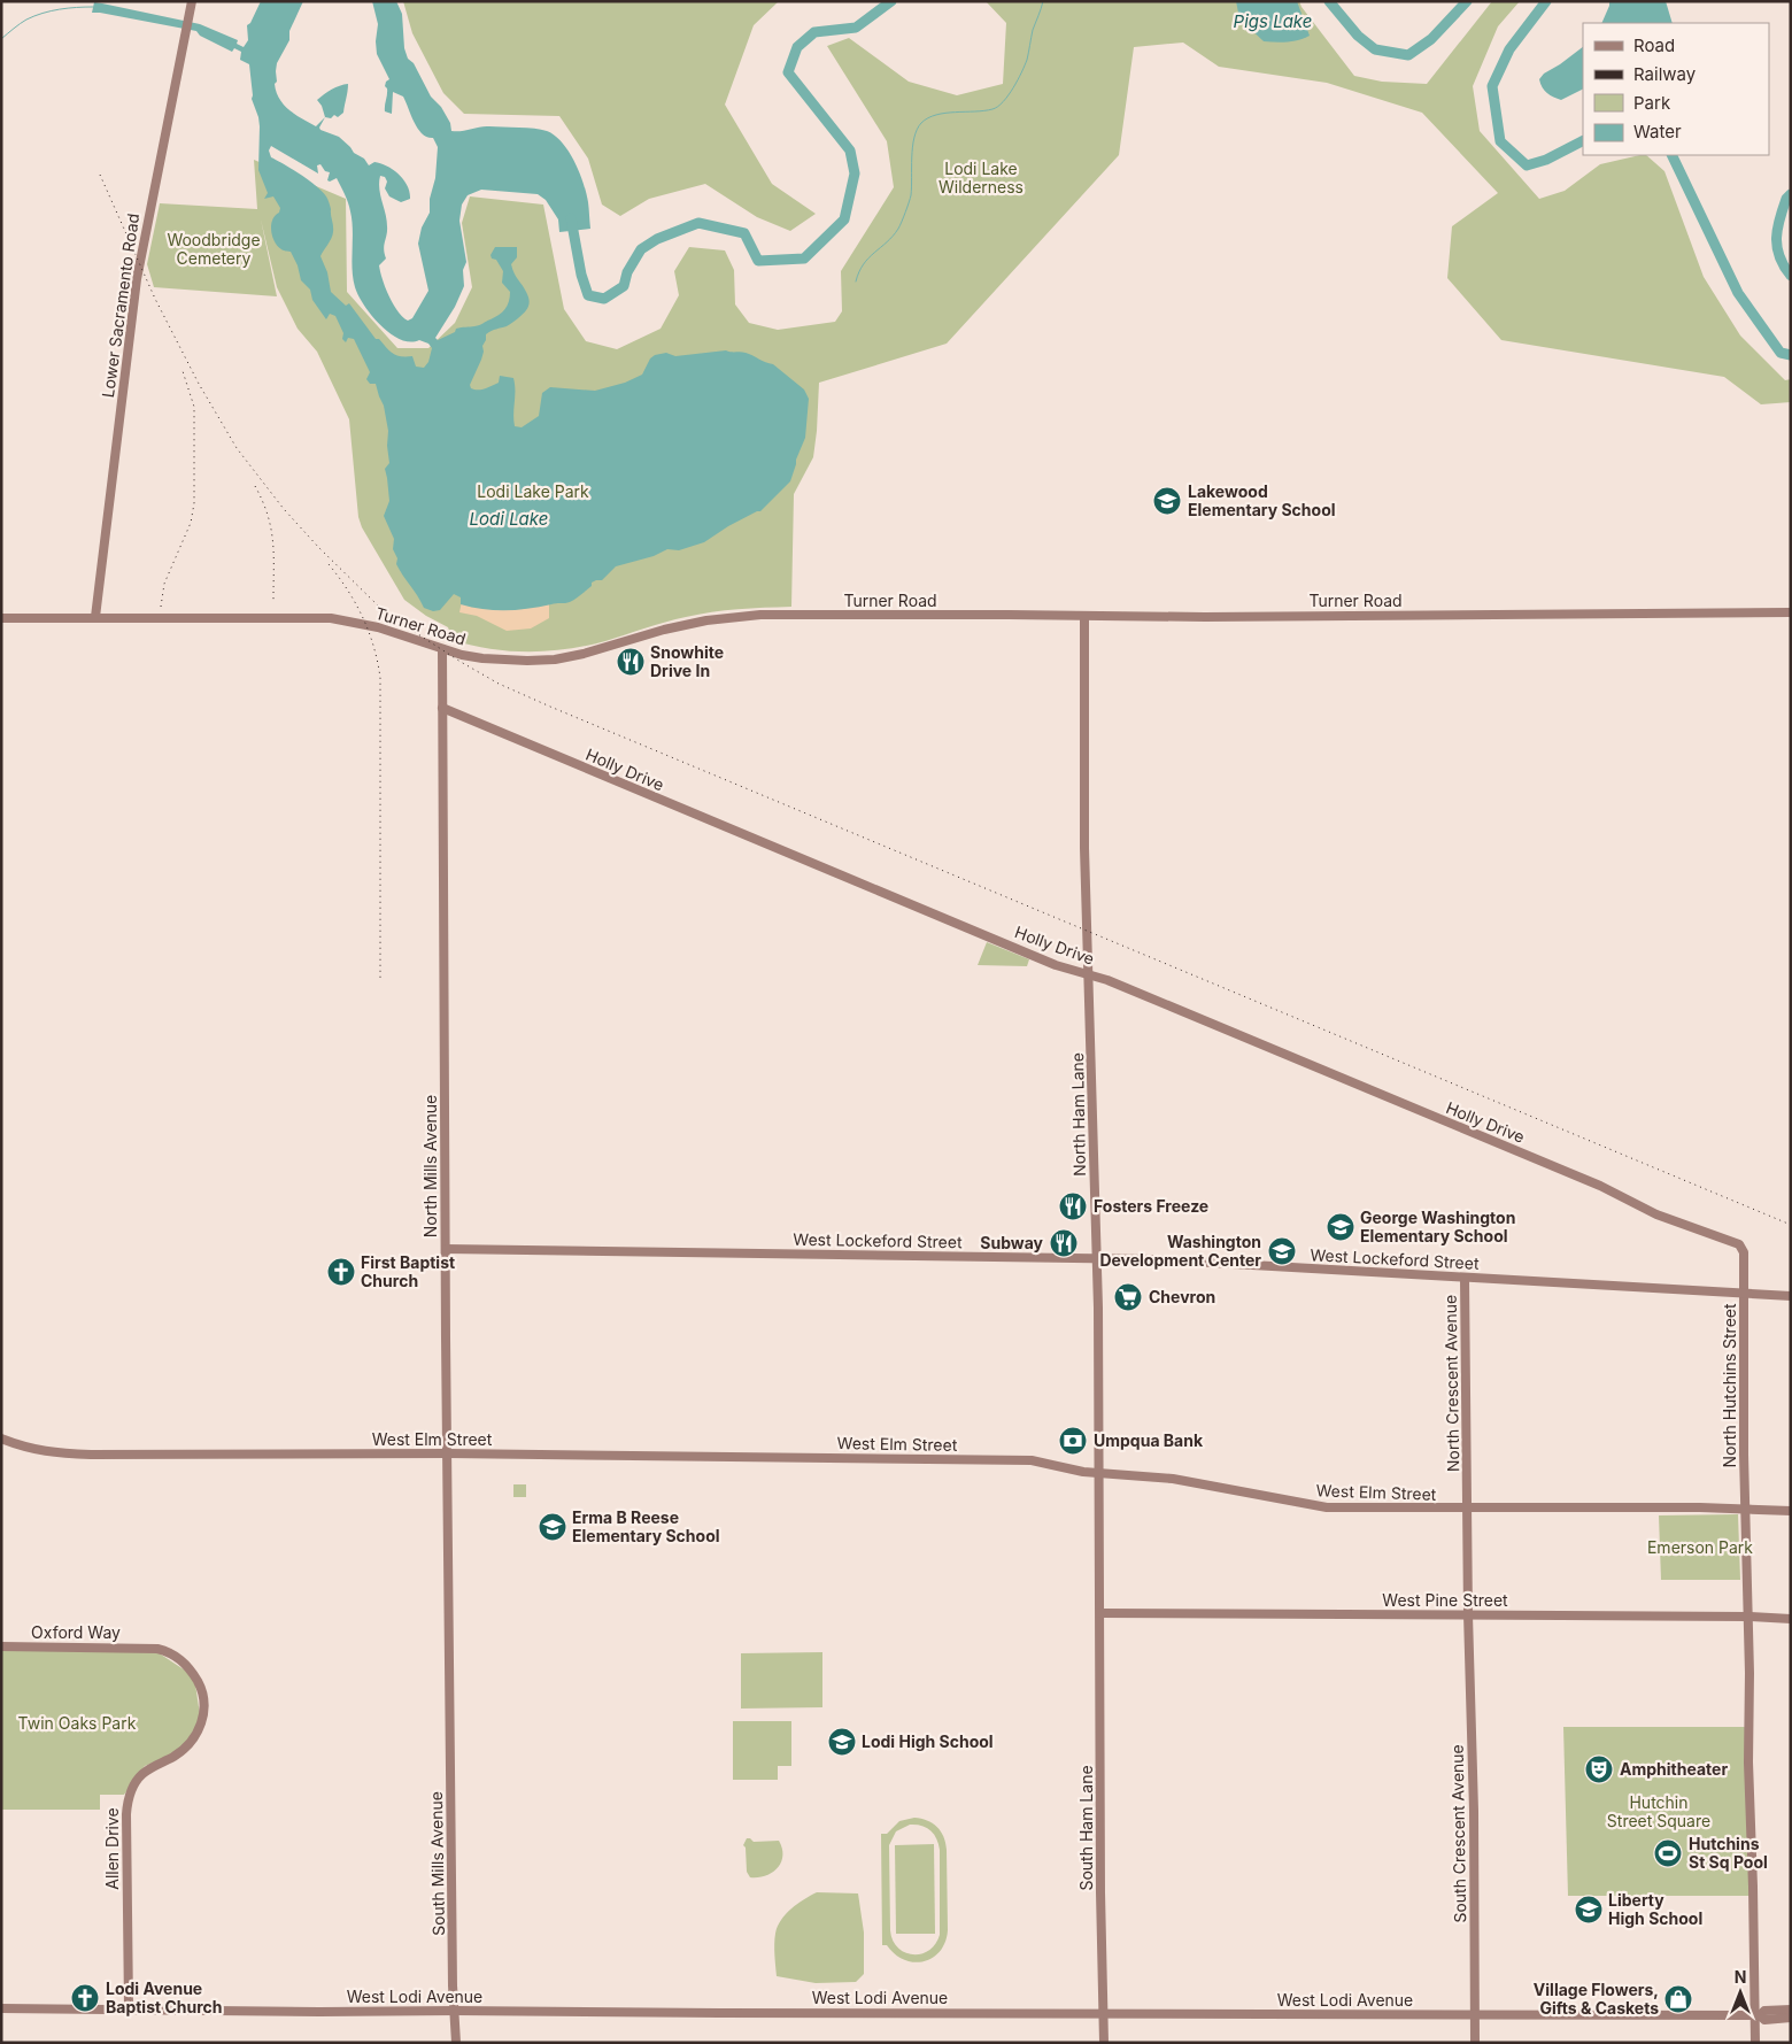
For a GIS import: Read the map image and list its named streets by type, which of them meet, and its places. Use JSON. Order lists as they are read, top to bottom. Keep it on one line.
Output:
{"streets":{"street":["Lower Sacramento Road","Turner Road","Holly Drive","North Ham Lane","North Mills Avenue","West Lockeford Street","North Crescent Avenue","North Hutchins Street","West Elm Street","West Pine Street","Oxford Way","South Ham Lane","South Crescent Avenue","Allen Drive","South Mills Avenue","West Lodi Avenue"]},"crossings":[["Lower Sacramento Road","Turner Road"],["Turner Road","North Ham Lane"],["Turner Road","North Mills Avenue"],["Holly Drive","North Ham Lane"],["Holly Drive","North Mills Avenue"],["Holly Drive","North Hutchins Street"],["North Ham Lane","West Lockeford Street"],["North Ham Lane","West Elm Street"],["North Ham Lane","West Pine Street"],["North Ham Lane","South Ham Lane"],["North Mills Avenue","West Lockeford Street"],["North Mills Avenue","West Elm Street"],["North Mills Avenue","South Mills Avenue"],["West Lockeford Street","North Crescent Avenue"],["West Lockeford Street","North Hutchins Street"],["North Crescent Avenue","West Elm Street"],["North Crescent Avenue","West Pine Street"],["North Crescent Avenue","South Crescent Avenue"],["North Hutchins Street","West Elm Street"],["North Hutchins Street","West Pine Street"],["North Hutchins Street","West Lodi Avenue"],["West Pine Street","South Ham Lane"],["Oxford Way","Allen Drive"],["South Ham Lane","West Lodi Avenue"],["South Crescent Avenue","West Lodi Avenue"],["Allen Drive","West Lodi Avenue"],["South Mills Avenue","West Lodi Avenue"]],"water":["Pigs Lake","Lodi Lake"],"parks":["Lodi Lake Wilderness","Woodbridge Cemetery","Lodi Lake Park","Emerson Park","Twin Oaks Park","Hutchin Street Square"],"places":{"school or university":["Lakewood Elementary School","George Washington Elementary School","Washington Development Center","Erma B Reese Elementary School","Lodi High School","Liberty High School"],"restaurant":["Snowhite Drive In","Fosters Freeze","Subway"],"church":["First Baptist Church","Lodi Avenue Baptist Church"],"supermarket":["Chevron"],"bank":["Umpqua Bank"],"theatre":["Amphitheater"],"sports":["Hutchins St Sq Pool"],"shop":["Village Flowers, Gifts & Caskets"]},"legend":["Road","Railway","Park","Water"],"north":"top"}
